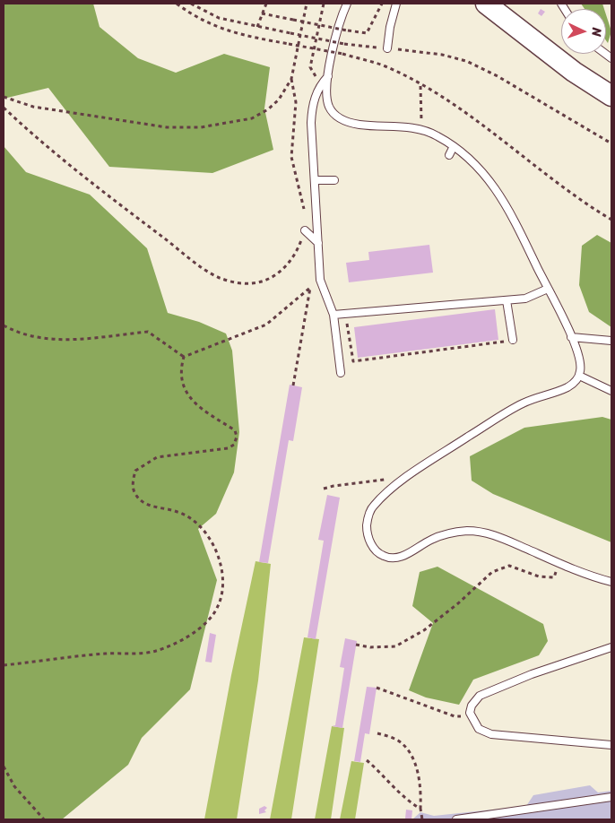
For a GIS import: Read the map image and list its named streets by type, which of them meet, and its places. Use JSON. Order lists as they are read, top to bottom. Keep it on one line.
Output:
{"north":"right"}
